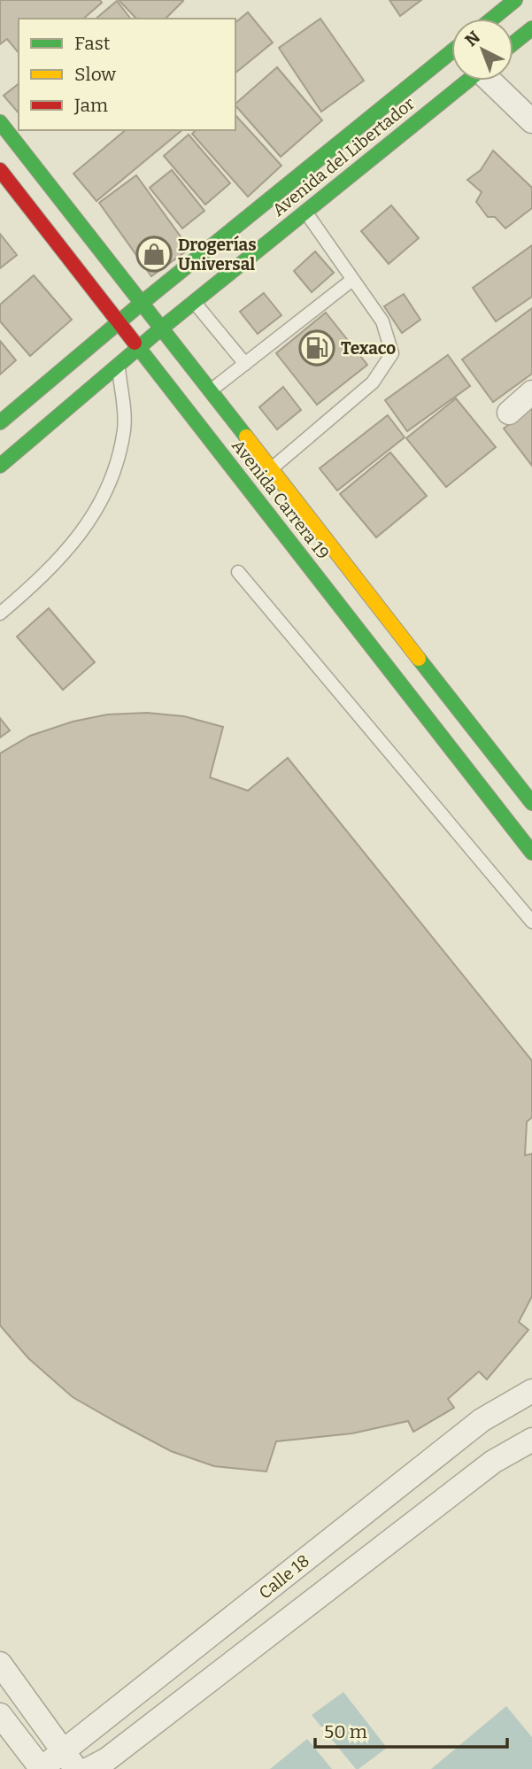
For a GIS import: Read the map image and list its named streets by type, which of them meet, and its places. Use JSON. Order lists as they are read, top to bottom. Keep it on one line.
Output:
{"streets":{"main road":["Avenida del Libertador","Avenida Carrera 19"],"street":["Calle 18"]},"crossings":[["Avenida del Libertador","Avenida Carrera 19"]],"places":{"shop":["Drogerías Universal"],"fuel station":["Texaco"]},"legend":["Fast","Slow","Jam"],"scale_bar":"50 m","north":"top left"}
